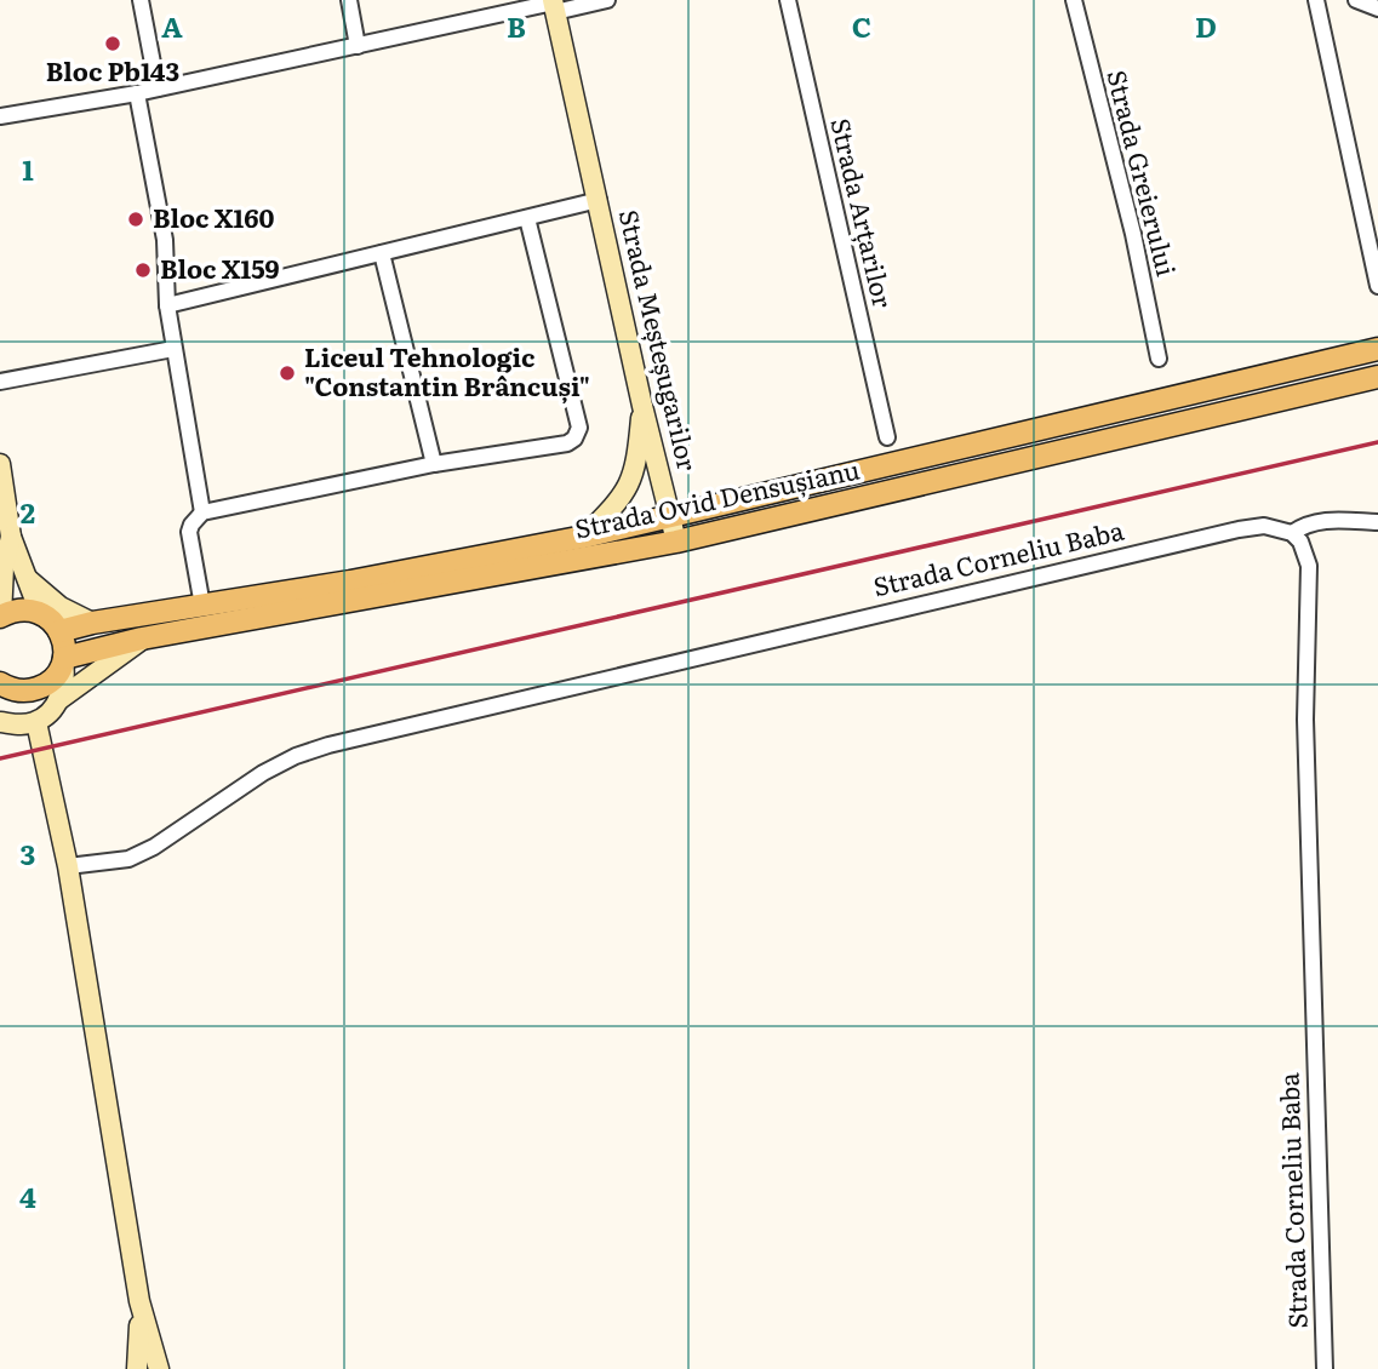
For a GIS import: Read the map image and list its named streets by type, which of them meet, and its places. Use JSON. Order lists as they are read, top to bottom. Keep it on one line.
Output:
{"streets":{"main road":["Strada Meșteșugarilor","Strada Ovid Densușianu"],"street":["Strada Greierului","Strada Arțarilor","Strada Corneliu Baba"]},"crossings":[["Strada Meșteșugarilor","Strada Ovid Densușianu"]],"places":["Bloc Pb143","Bloc X160","Bloc X159","Liceul Tehnologic \"Constantin Brâncuși\""],"grid":{"columns":["A","B","C","D"],"rows":["1","2","3","4"]}}
